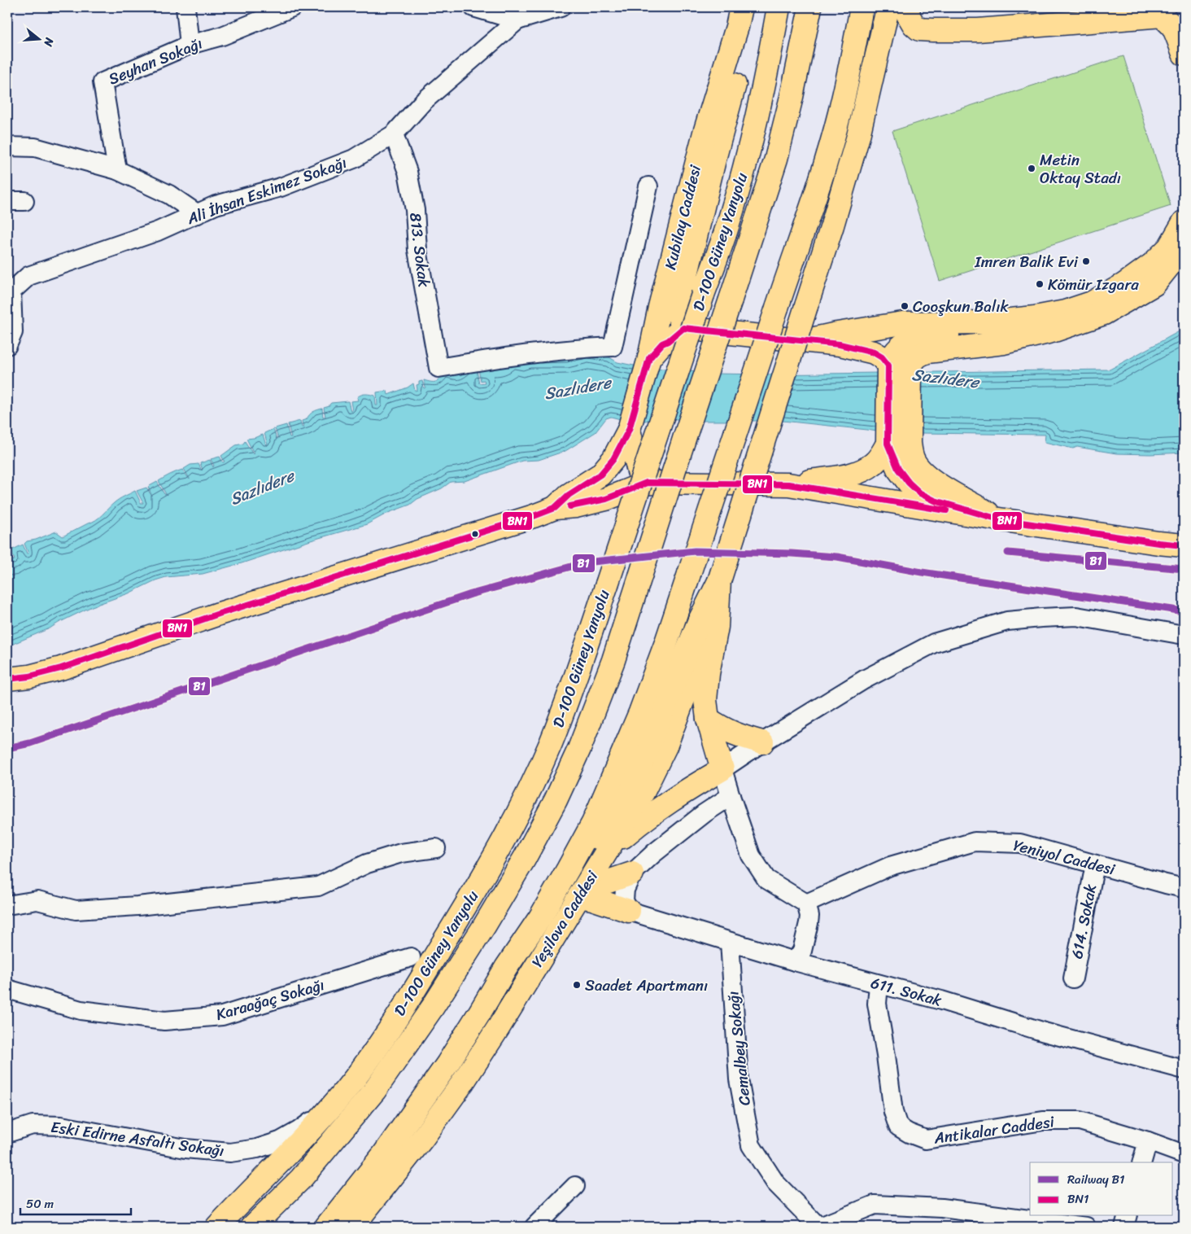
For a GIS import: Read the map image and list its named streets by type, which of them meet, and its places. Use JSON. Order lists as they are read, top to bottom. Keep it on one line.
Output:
{"streets":{"main road":["Kubilay Caddesi","D-100 Güney Yanyolu","Yeşilova Caddesi"],"street":["Seyhan Sokağı","Ali İhsan Eskimez Sokağı","813. Sokak","Yeniyol Caddesi","614. Sokak","611. Sokak","Karaağaç Sokağı","Cemalbey Sokağı","Antikalar Caddesi","Eski Edirne Asfaltı Sokağı"]},"crossings":[["Ali İhsan Eskimez Sokağı","813. Sokak"],["D-100 Güney Yanyolu","Eski Edirne Asfaltı Sokağı"],["Yeniyol Caddesi","614. Sokak"],["611. Sokak","Cemalbey Sokağı"],["611. Sokak","Antikalar Caddesi"]],"water":["Sazlıdere"],"places":["Metin Oktay Stadı","Imren Balik Evi","Kömür Izgara","Cooşkun Balık","Saadet Apartmanı"],"lines":["transit line BN1","rail line B1"],"legend":["Railway B1","BN1"],"scale_bar":"50 m","north":"right"}
